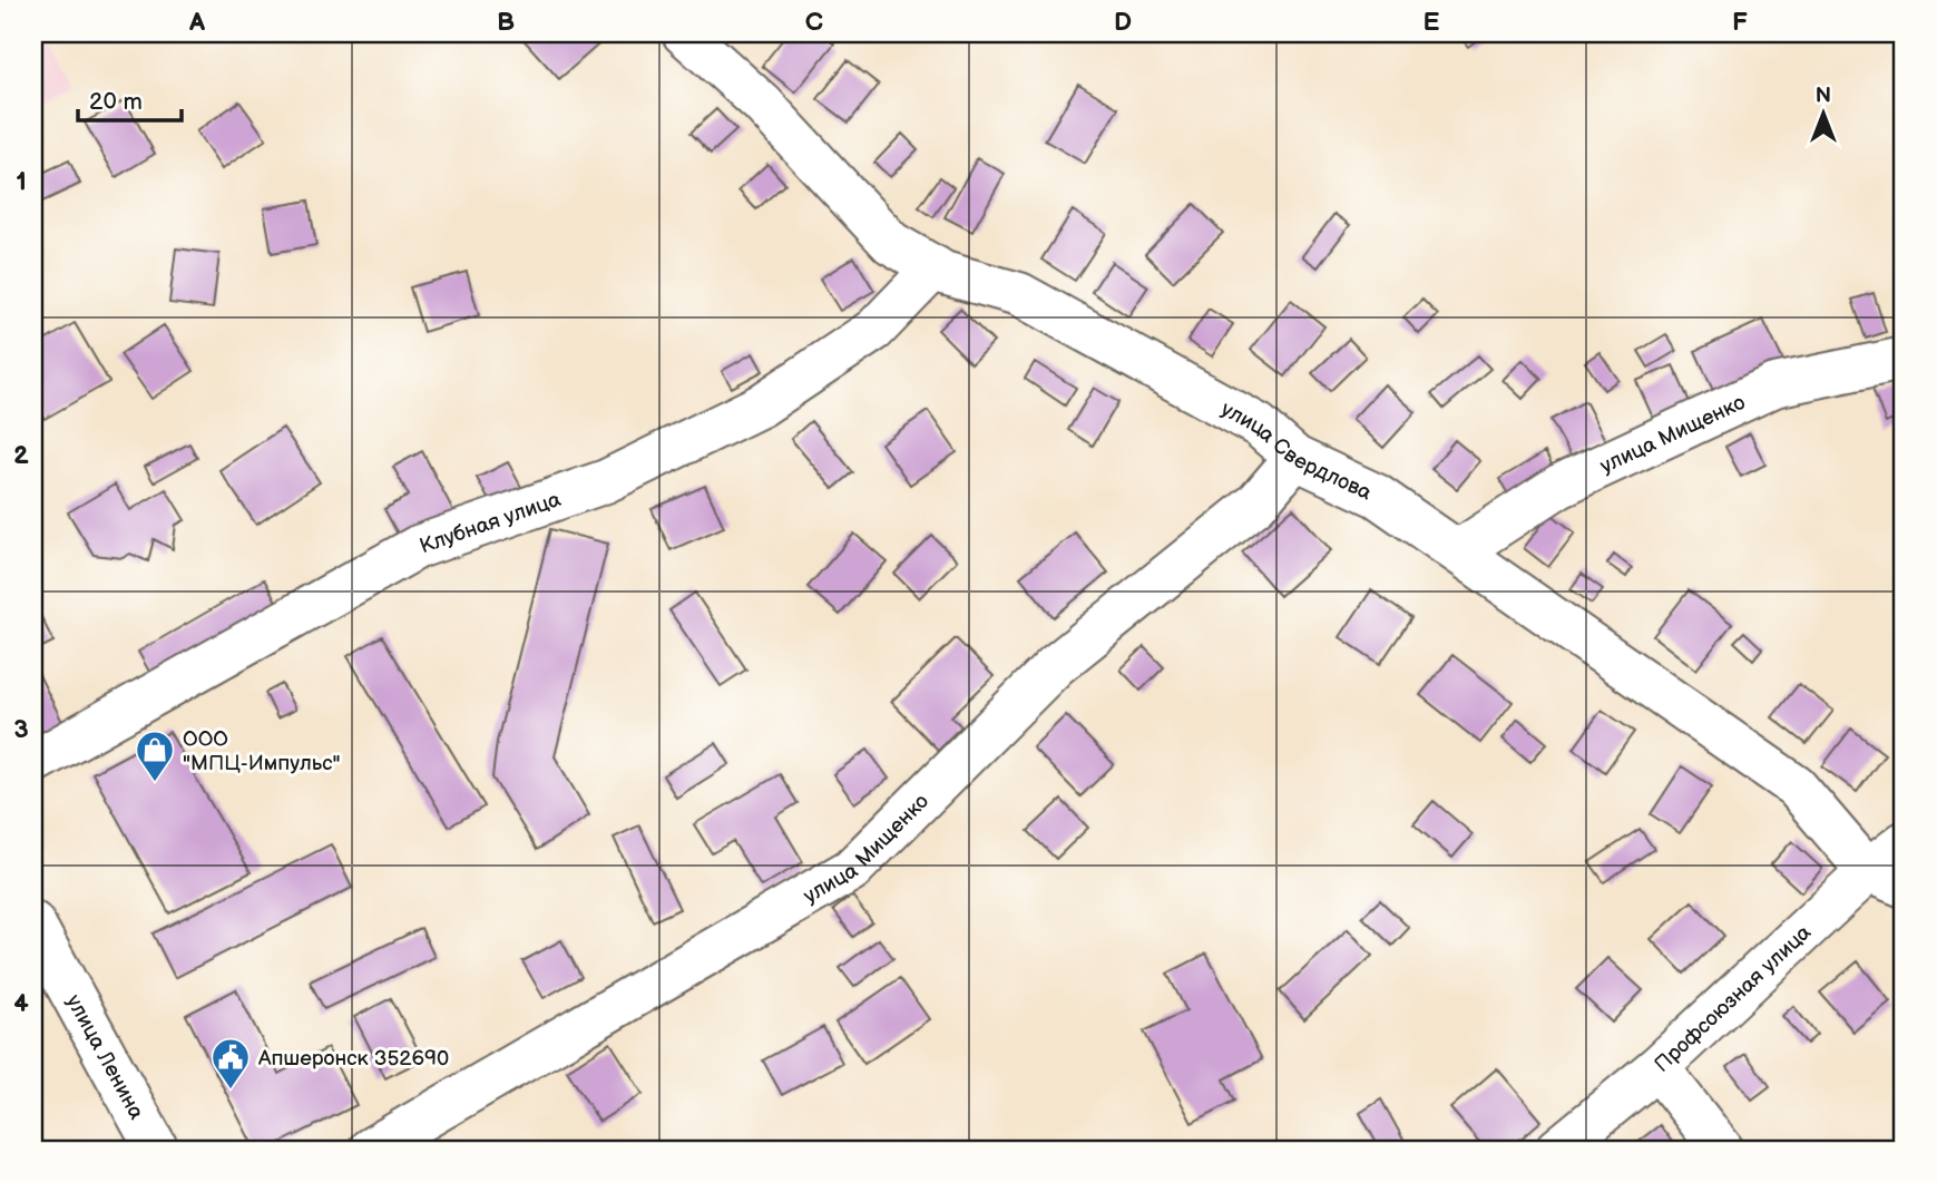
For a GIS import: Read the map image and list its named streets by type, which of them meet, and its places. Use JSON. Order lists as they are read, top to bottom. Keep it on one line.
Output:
{"streets":{"street":["улица Мищенко","улица Свердлова","Клубная улица","Профсоюзная улица","улица Ленина"]},"crossings":[["улица Мищенко","улица Свердлова"],["улица Свердлова","Клубная улица"],["улица Свердлова","Профсоюзная улица"]],"places":{"shop":["ООО \"МПЦ-Импульс\""],"public building":["Апшеронск 352690"]},"scale_bar":"20 m","north":"top","grid":{"columns":["A","B","C","D","E","F"],"rows":["1","2","3","4"]}}
